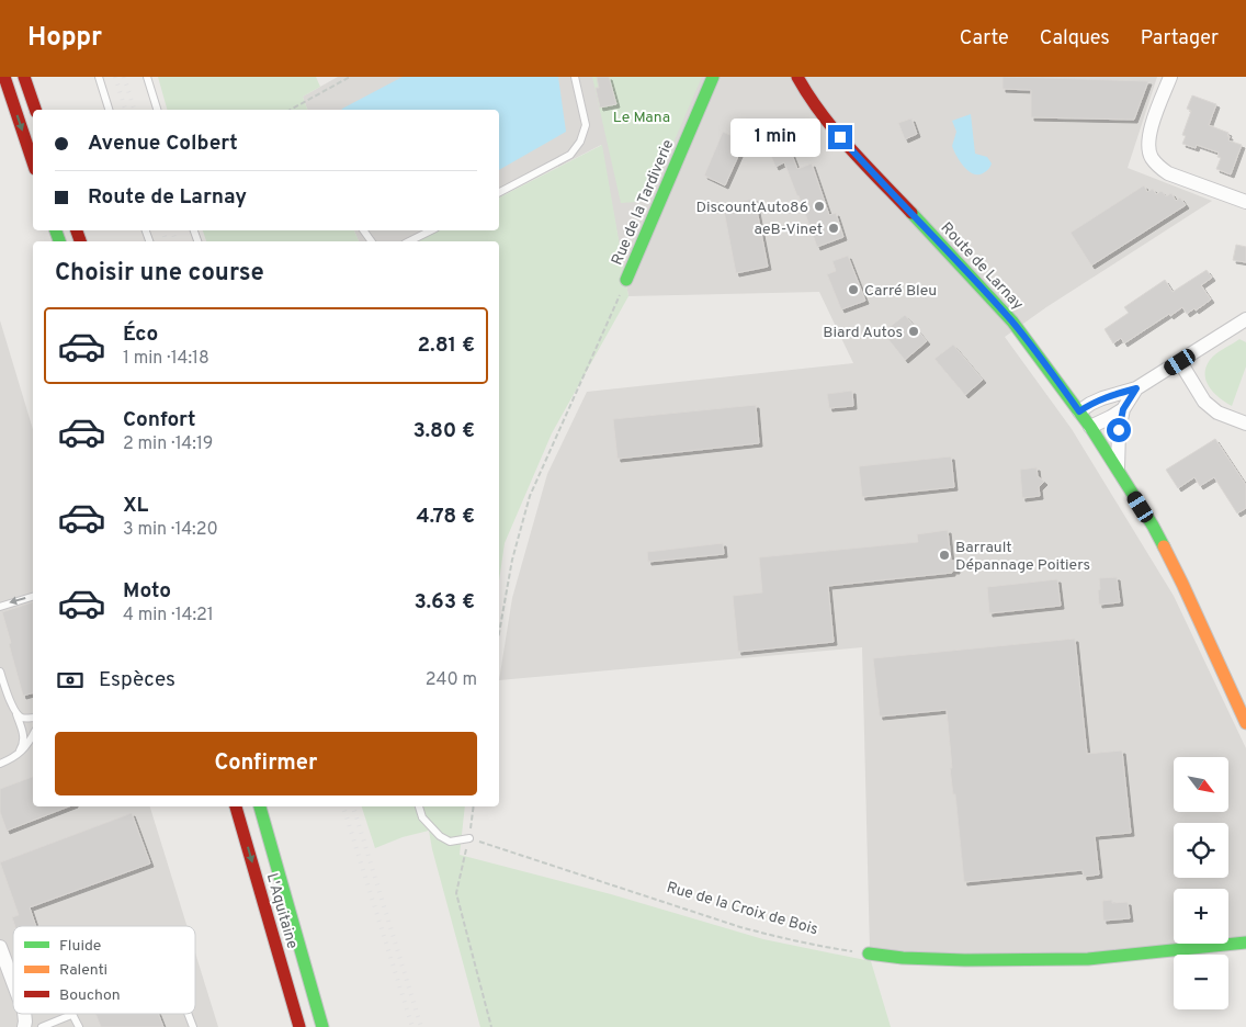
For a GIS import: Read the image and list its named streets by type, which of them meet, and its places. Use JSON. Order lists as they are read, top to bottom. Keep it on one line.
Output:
{"streets":{"main road":["Rue de la Tardiverie","Route de Larnay","L'Aquitaine"],"path":["Rue de la Croix de Bois"]},"parks":["Le Mana"],"places":["DiscountAuto86","aeB-Vinet","Carré Bleu","Biard Autos","Barrault Dépannage Poitiers"],"legend":["Fluide","Ralenti","Bouchon"],"north":"bottom right","page":{"header":"Hoppr","nav":["Carte","Calques","Partager"],"banner":["Avenue Colbert","Route de Larnay"],"bubble":"1 min","heading":"Choisir une course","list":[{"name":"Éco","note":"1 min · 14:18","value":"2.81 €"},{"name":"Confort","note":"2 min · 14:19","value":"3.80 €"},{"name":"XL","note":"3 min · 14:20","value":"4.78 €"},{"name":"Moto","note":"4 min · 14:21","value":"3.63 €"}],"pay":["Espèces","240 m"],"buttons":"Confirmer","map_buttons":["+","−"]}}
